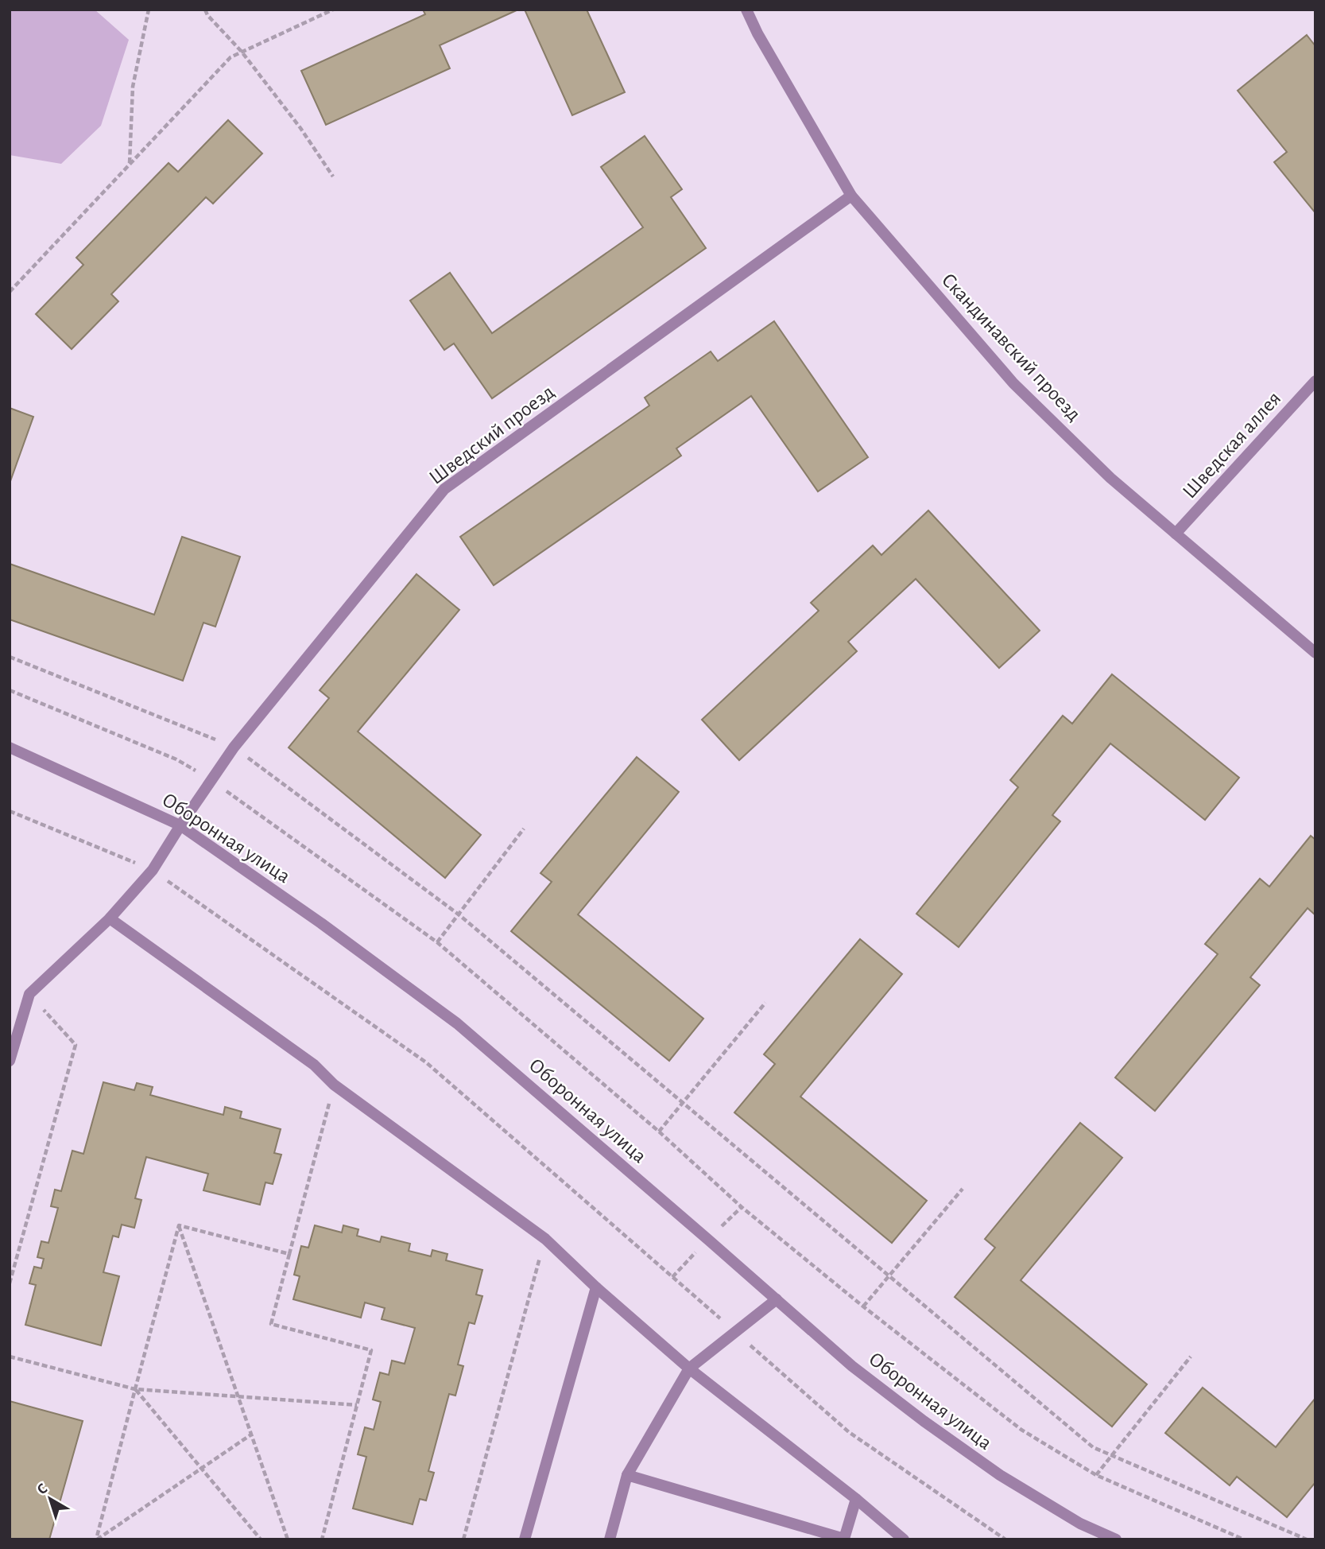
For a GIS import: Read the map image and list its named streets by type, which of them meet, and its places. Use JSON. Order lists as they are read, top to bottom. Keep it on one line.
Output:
{"streets":{"street":["Скандинавский проезд","Шведский проезд","Шведская аллея","Оборонная улица"]},"crossings":[["Скандинавский проезд","Шведский проезд"],["Скандинавский проезд","Шведская аллея"],["Шведский проезд","Оборонная улица"]],"north":"top left"}
